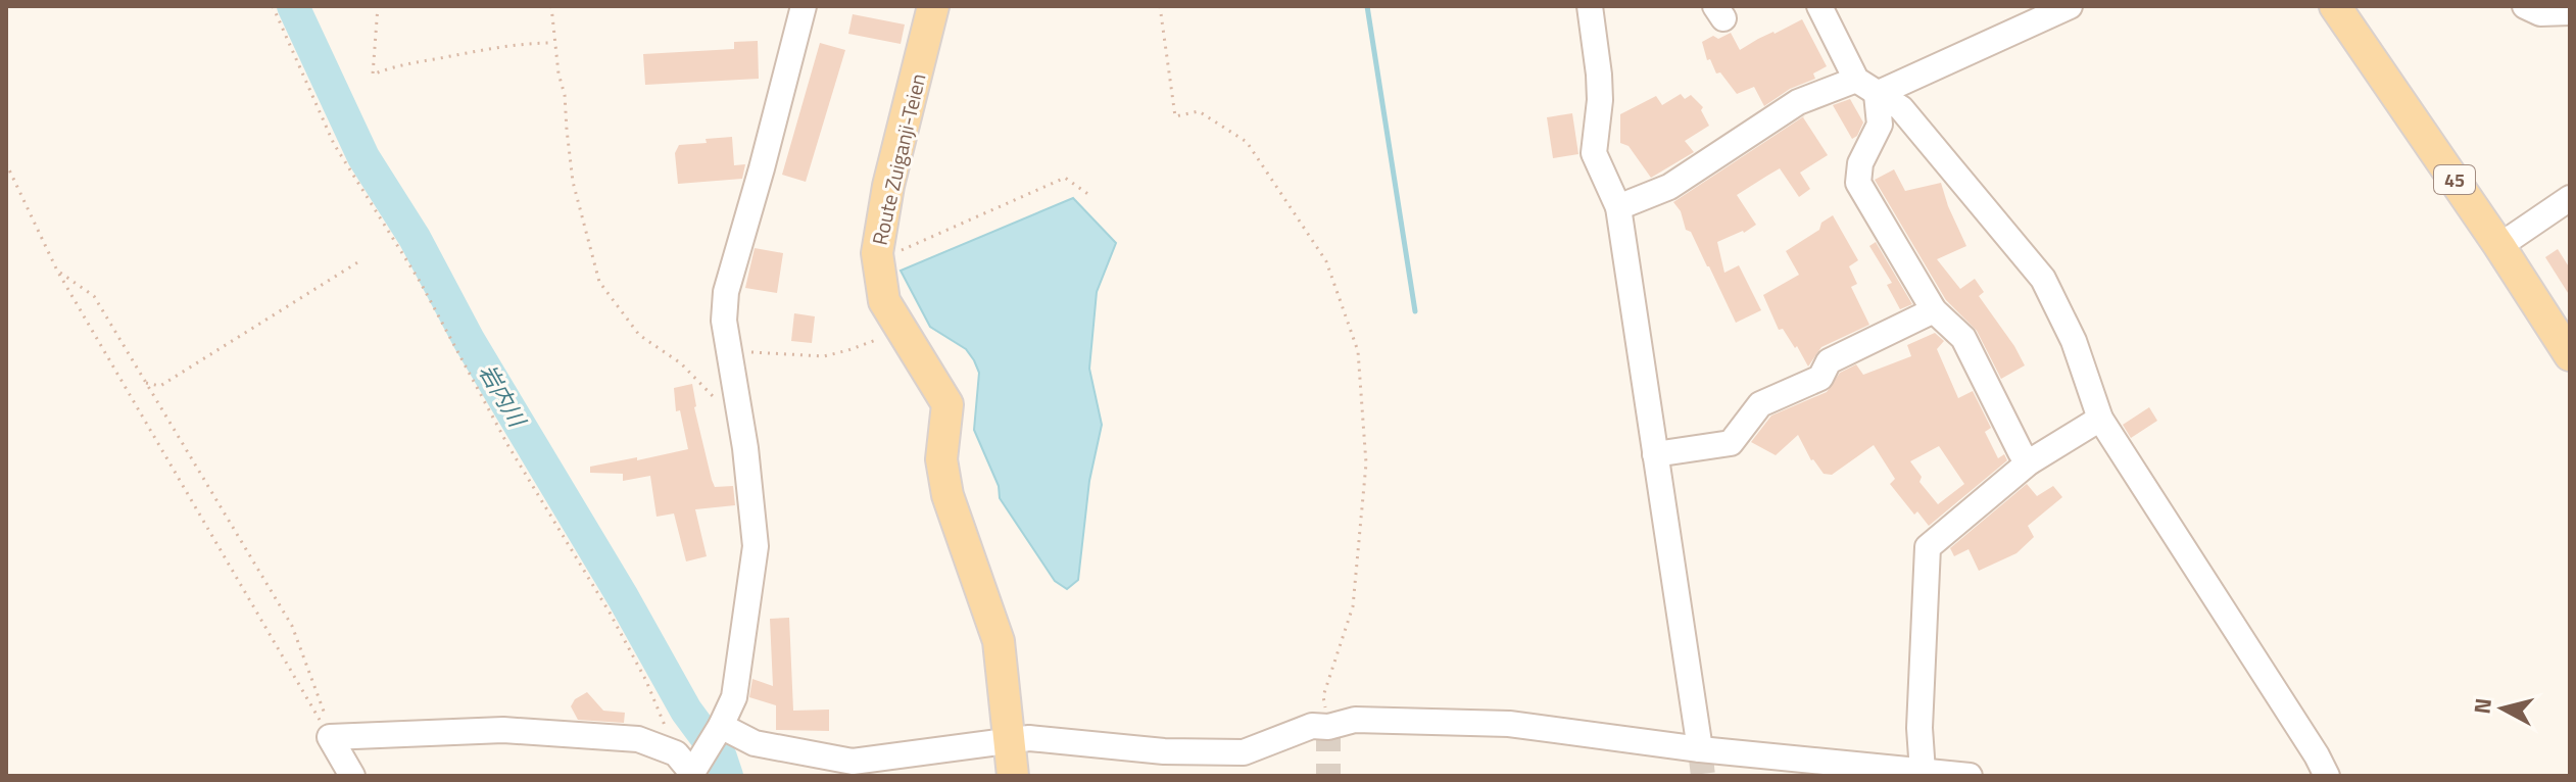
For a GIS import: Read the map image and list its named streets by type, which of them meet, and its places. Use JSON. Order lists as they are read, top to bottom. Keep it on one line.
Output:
{"streets":{"main road":["Route Zuiganji-Teien","45"]},"water":["岩内川"],"north":"left"}
